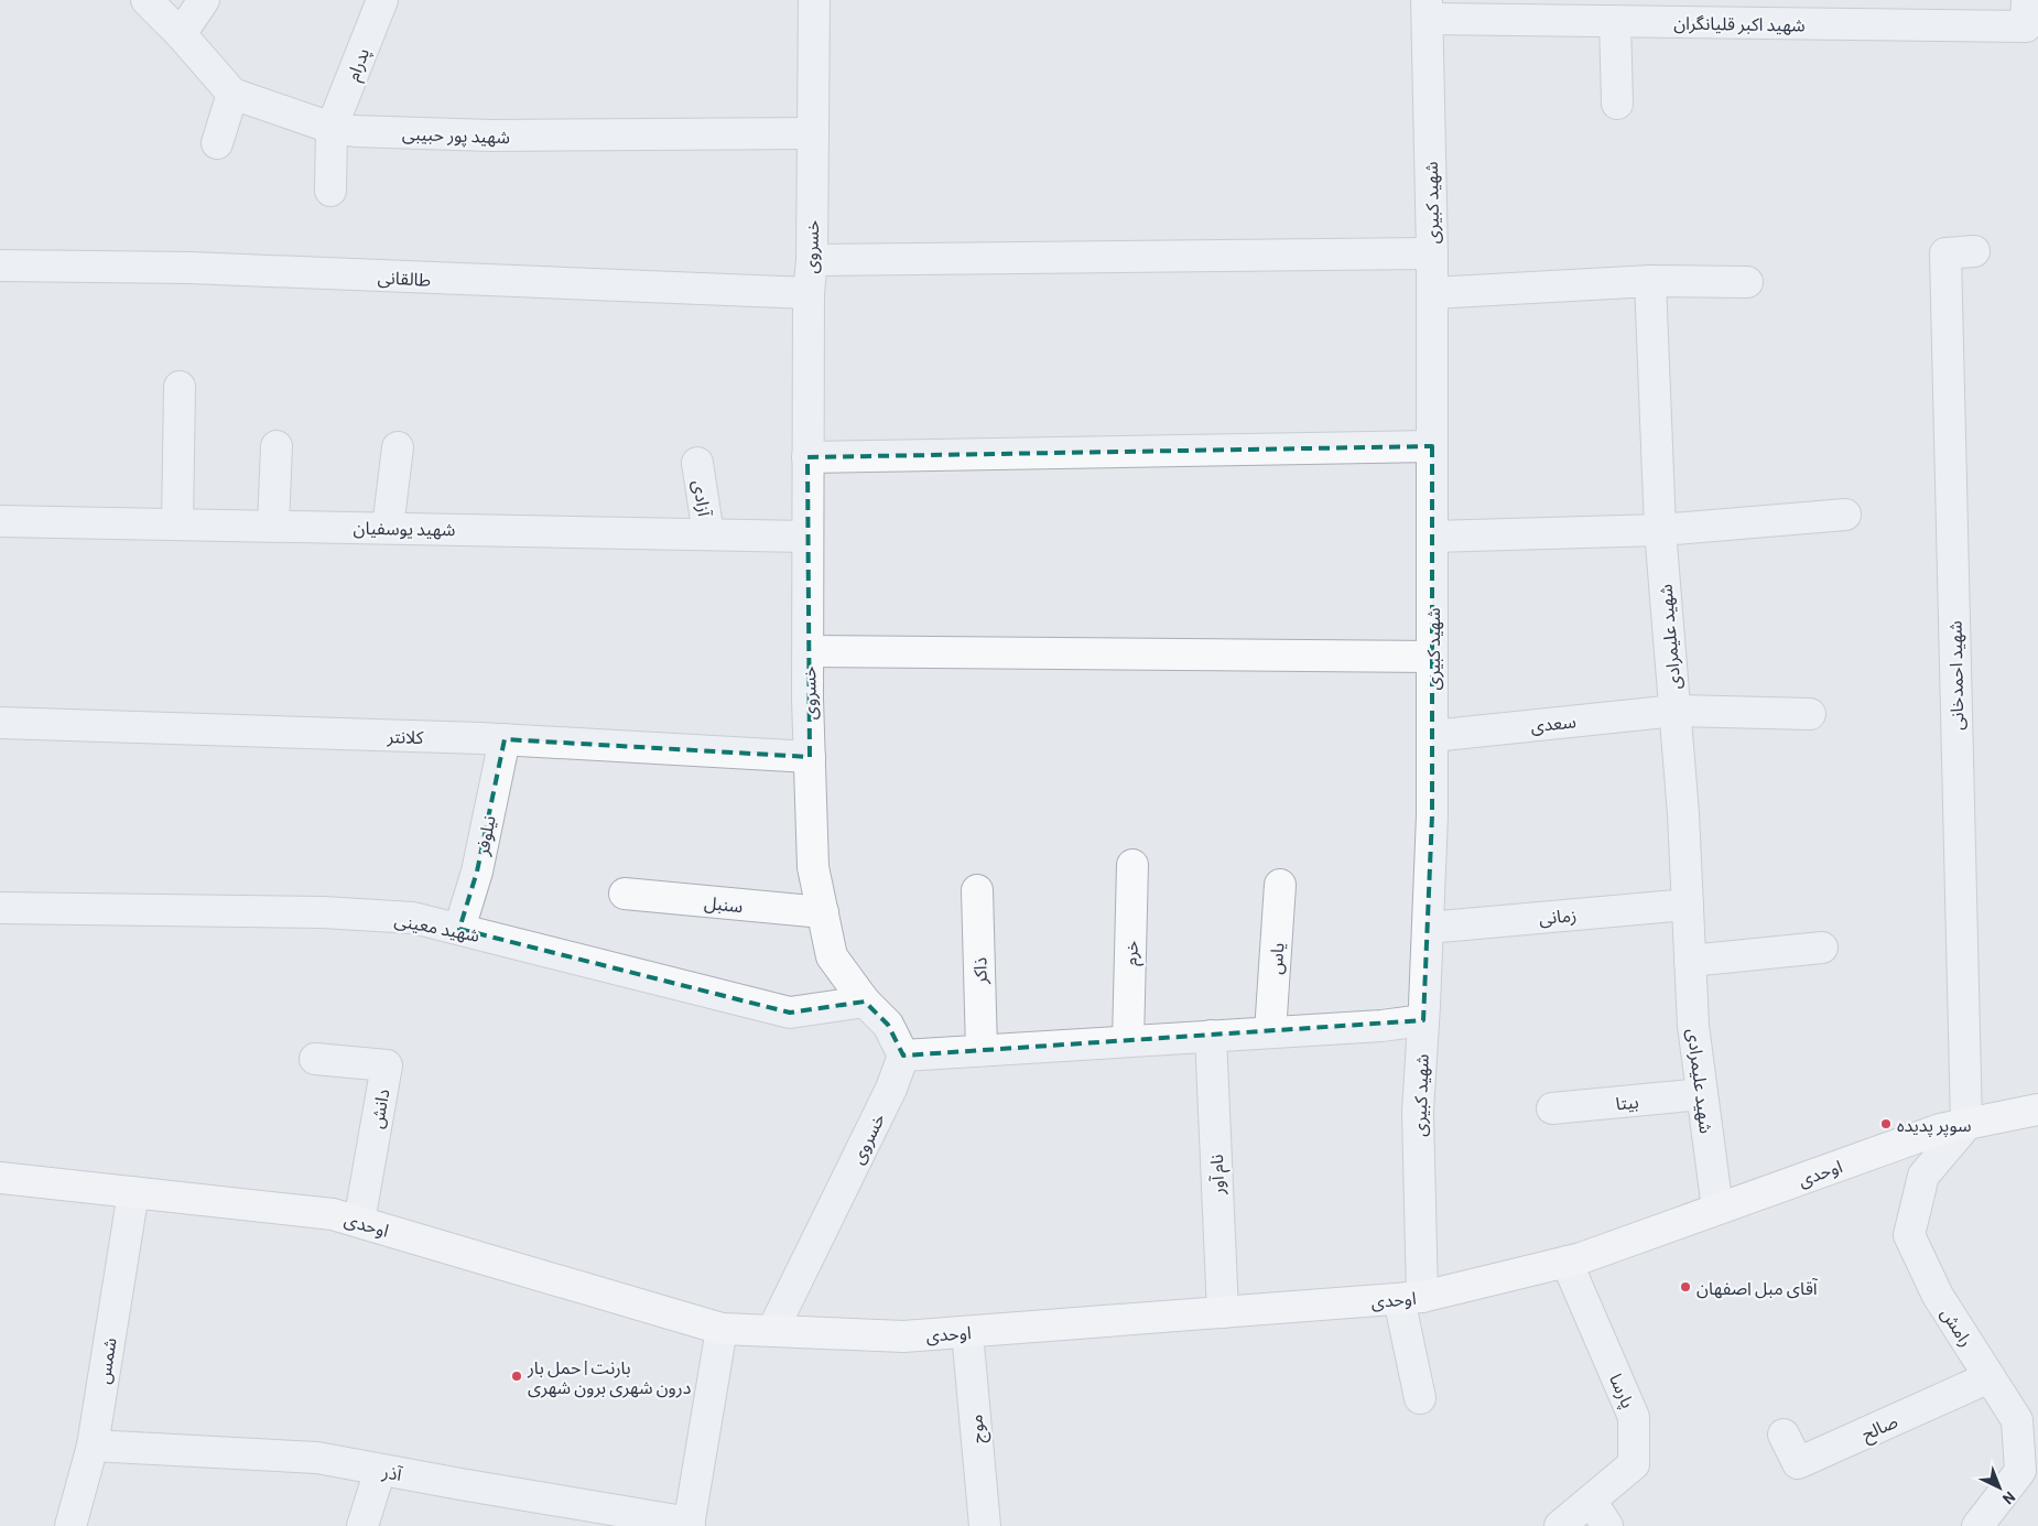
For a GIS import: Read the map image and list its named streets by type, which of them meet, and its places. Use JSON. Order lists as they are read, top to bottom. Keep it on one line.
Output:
{"streets":{"main road":["اوحدی"],"street":["شهید اکبر قلیانگران","پدرام","شهید پور حبیبی","شهید کبیری","خسروی","طالقانی","آزادی","شهید یوسفیان","شهید علیمرادی","شهید احمدخانی","سعدی","کلانتر","نیلوفر","سنبل","زمانی","شهید معینی","خرم","یاس","ذاکر","بیتا","دانش","نام آور","رامش","شمس","پارسا","صالح","موج","آذر"]},"crossings":[["شهید اکبر قلیانگران","شهید کبیری"],["پدرام","شهید پور حبیبی"],["شهید پور حبیبی","خسروی"],["شهید کبیری","سعدی"],["شهید کبیری","زمانی"],["شهید کبیری","اوحدی"],["خسروی","طالقانی"],["خسروی","شهید یوسفیان"],["خسروی","کلانتر"],["خسروی","سنبل"],["خسروی","شهید معینی"],["خسروی","اوحدی"],["آزادی","شهید یوسفیان"],["شهید علیمرادی","سعدی"],["شهید علیمرادی","زمانی"],["شهید علیمرادی","بیتا"],["شهید علیمرادی","اوحدی"],["شهید احمدخانی","اوحدی"],["شهید احمدخانی","رامش"],["کلانتر","نیلوفر"],["نیلوفر","شهید معینی"],["دانش","اوحدی"],["اوحدی","نام آور"],["اوحدی","رامش"],["اوحدی","شمس"],["اوحدی","پارسا"],["اوحدی","موج"],["رامش","صالح"],["شمس","آذر"]],"places":["سوپر پدیده","آقای مبل اصفهان","بارنت | حمل بار درون شهری برون شهری"],"north":"bottom right"}
